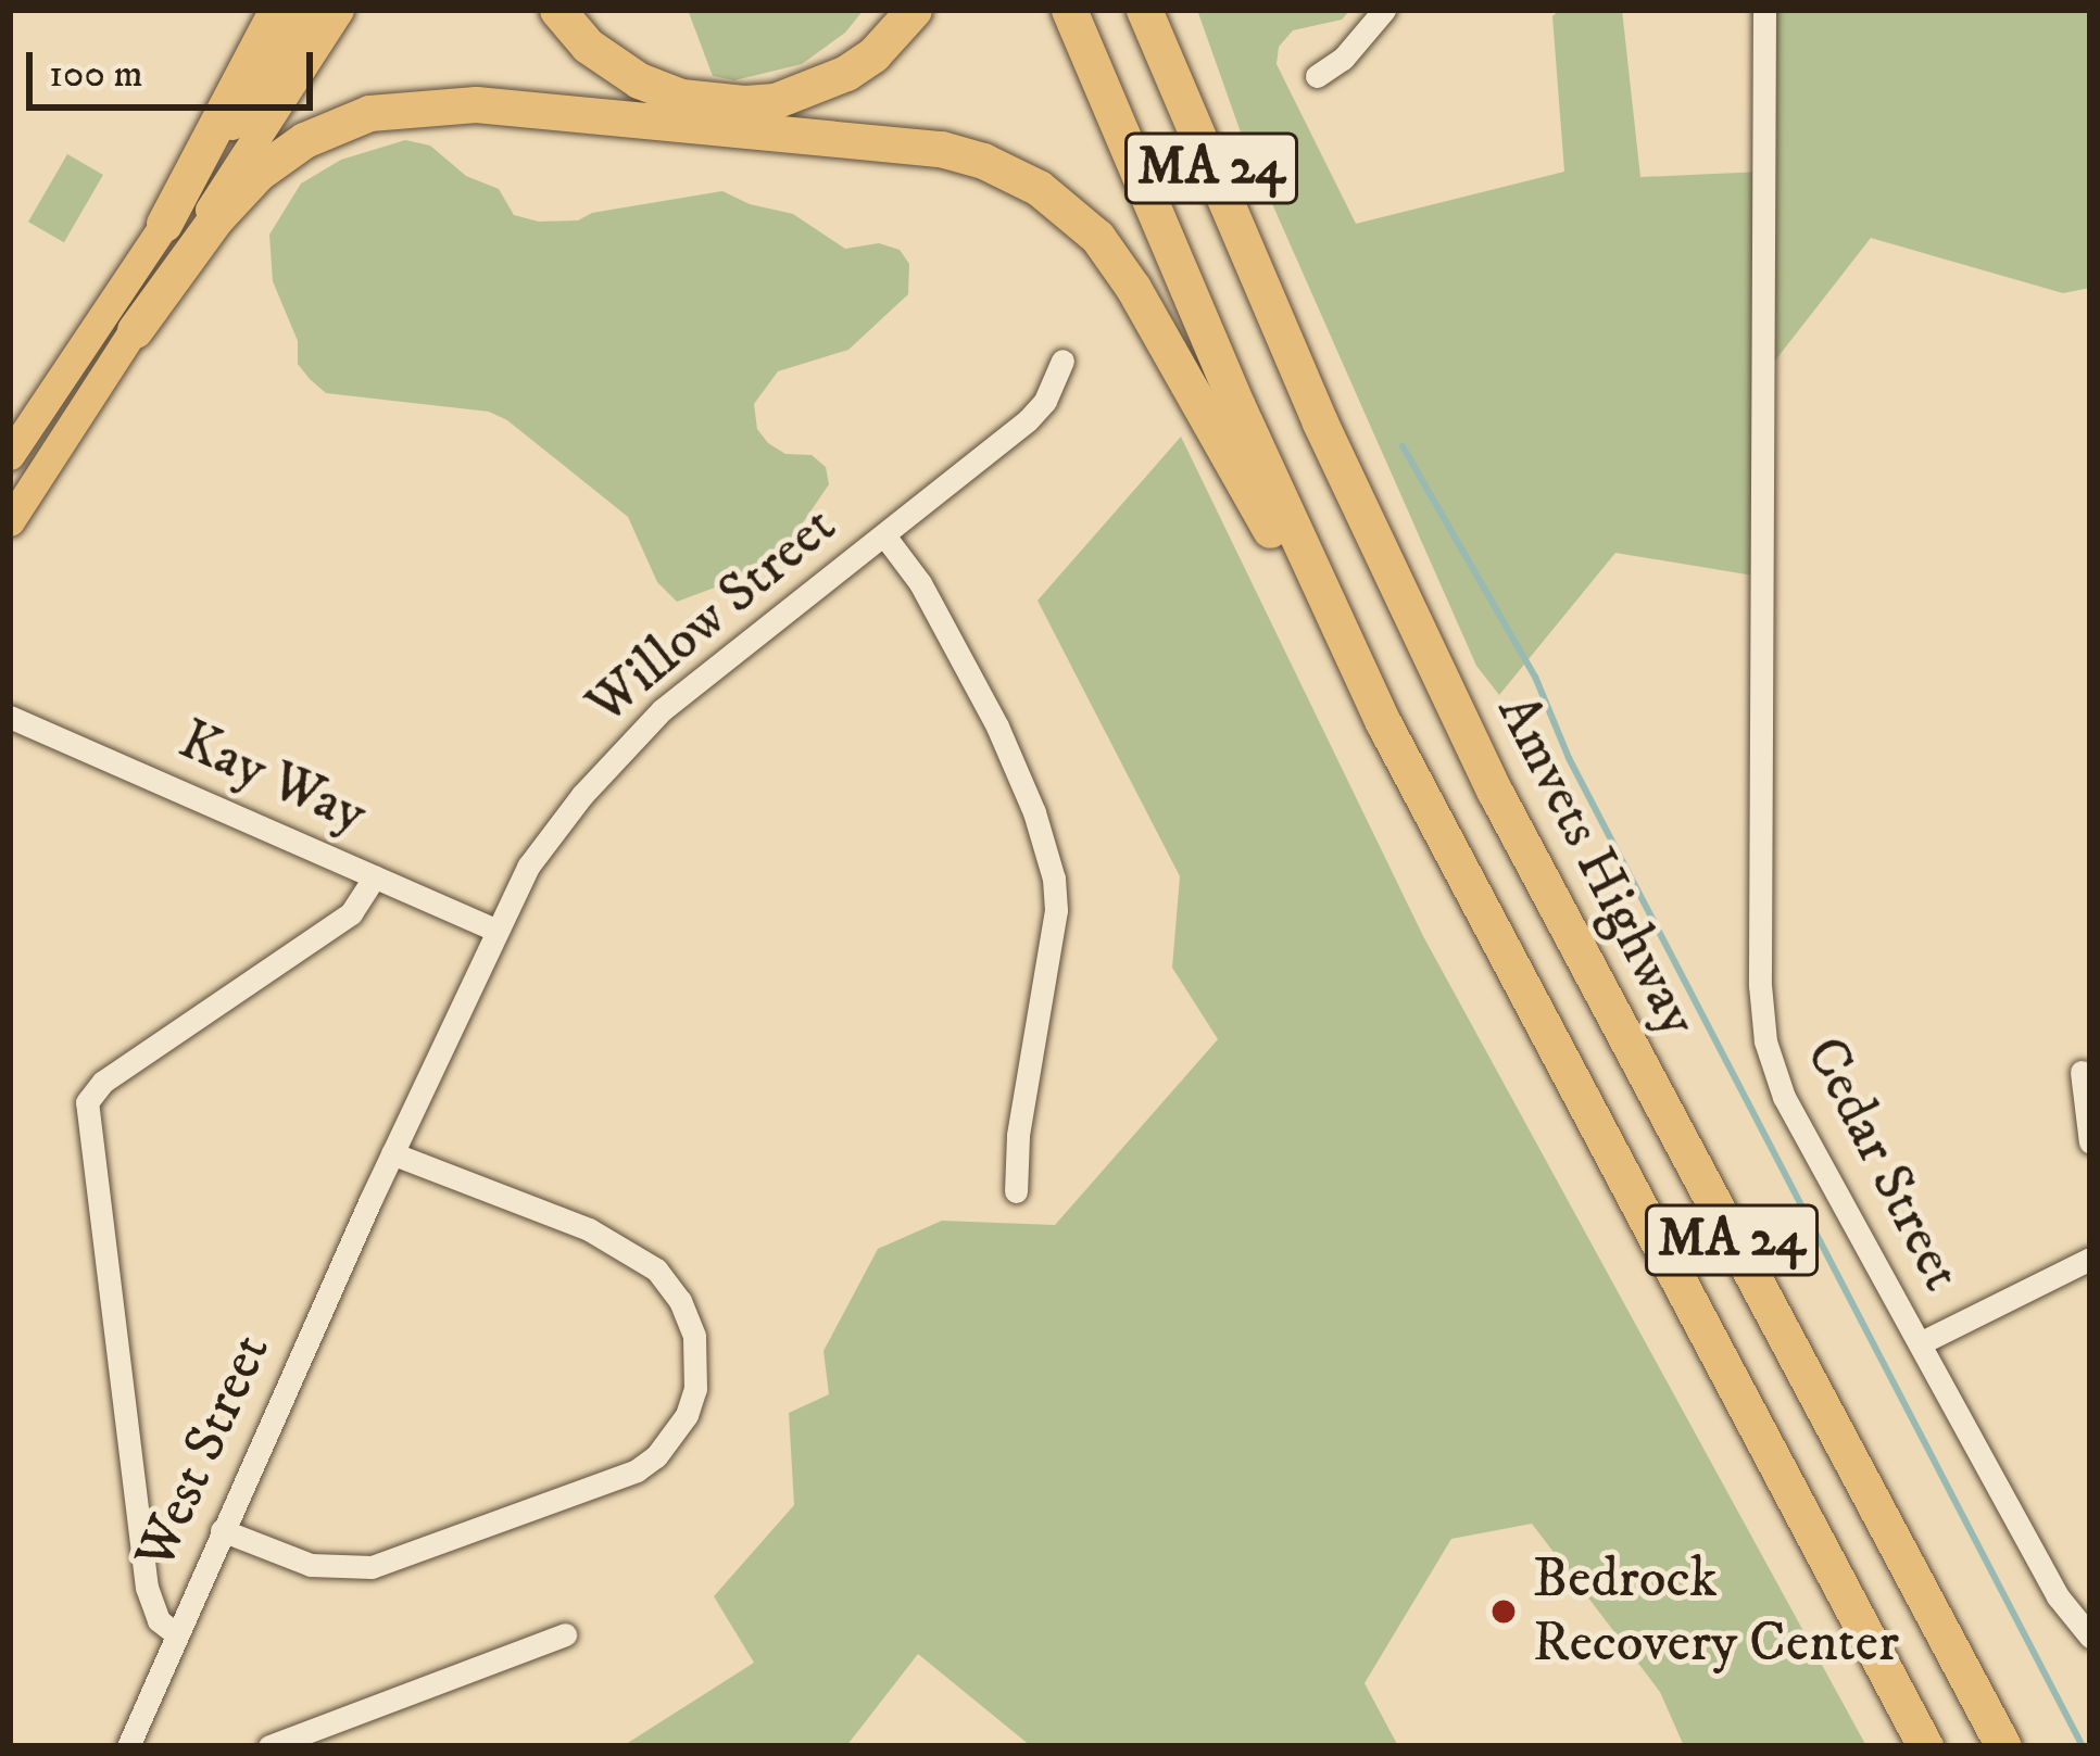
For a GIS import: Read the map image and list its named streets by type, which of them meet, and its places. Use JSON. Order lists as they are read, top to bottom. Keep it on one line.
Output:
{"streets":{"highway":["MA 24","Amvets Highway"],"street":["Willow Street","Kay Way","Cedar Street","West Street"]},"crossings":[["Willow Street","Kay Way"],["Willow Street","West Street"]],"places":["Bedrock Recovery Center"],"scale_bar":"100 m"}
